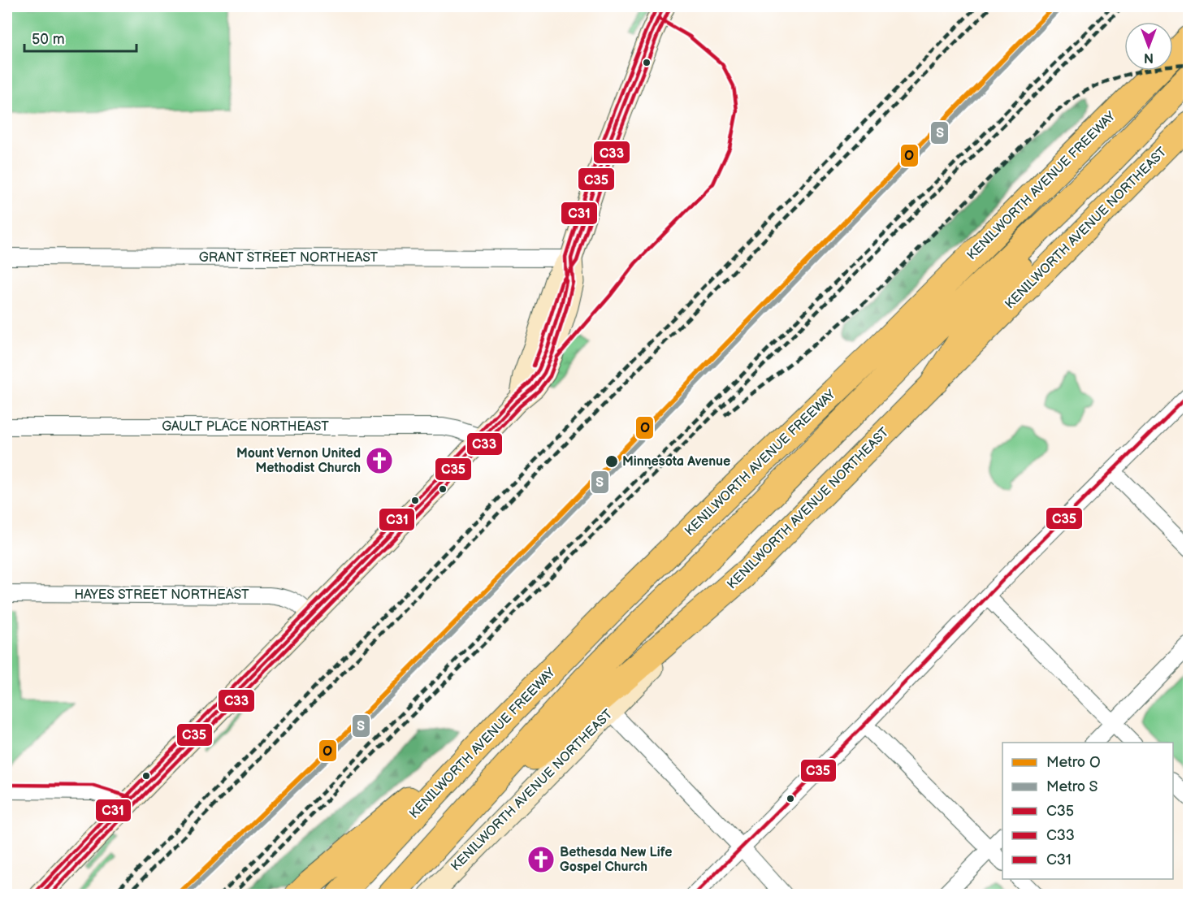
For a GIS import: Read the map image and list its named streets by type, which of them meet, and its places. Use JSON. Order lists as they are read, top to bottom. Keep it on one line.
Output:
{"streets":{"highway":["KENILWORTH AVENUE FREEWAY"],"main road":["KENILWORTH AVENUE NORTHEAST"],"street":["GRANT STREET NORTHEAST","GAULT PLACE NORTHEAST","HAYES STREET NORTHEAST"]},"places":{"church":["Mount Vernon United Methodist Church","Bethesda New Life Gospel Church"],"other":["Minnesota Avenue"]},"lines":["metro line O","transit line C35","transit line C31","transit line C33","metro line S"],"legend":["Metro O","Metro S","C35","C33","C31"],"scale_bar":"50 m","north":"bottom"}
